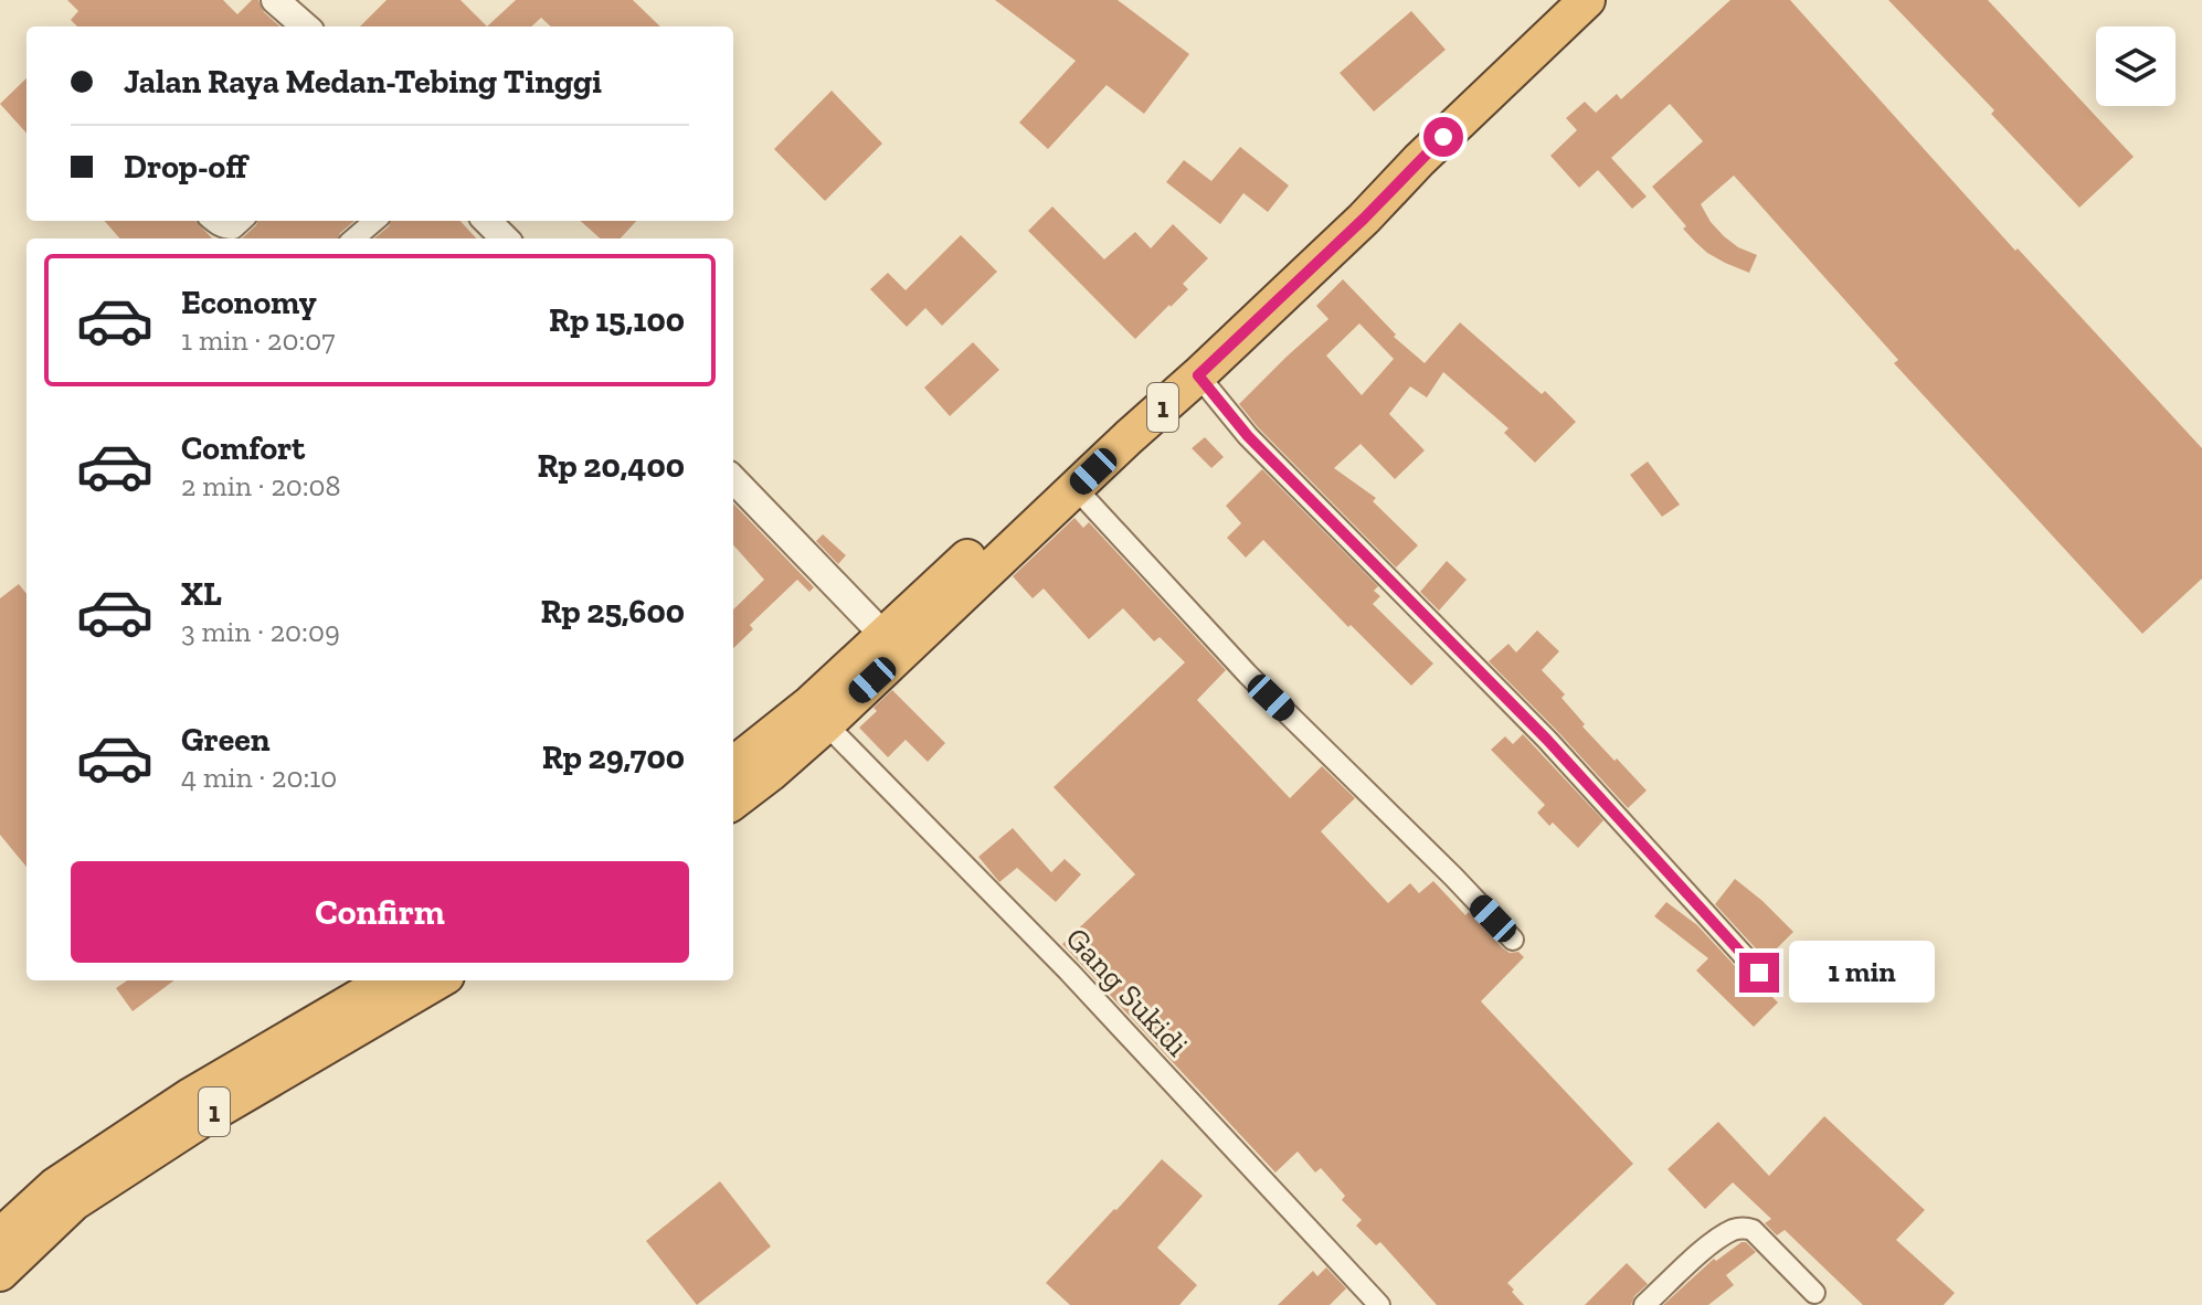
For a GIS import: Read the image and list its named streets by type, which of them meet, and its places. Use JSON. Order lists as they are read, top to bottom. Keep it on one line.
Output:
{"streets":{"highway":["1"],"street":["Gang Sukidi"]},"crossings":[["1","Gang Sukidi"]],"page":{"banner":["Jalan Raya Medan-Tebing Tinggi","Drop-off"],"list":[{"name":"Economy","note":"1 min · 20:07","value":"Rp 15,100"},{"name":"Comfort","note":"2 min · 20:08","value":"Rp 20,400"},{"name":"XL","note":"3 min · 20:09","value":"Rp 25,600"},{"name":"Green","note":"4 min · 20:10","value":"Rp 29,700"}],"buttons":"Confirm","bubble":"1 min"}}
